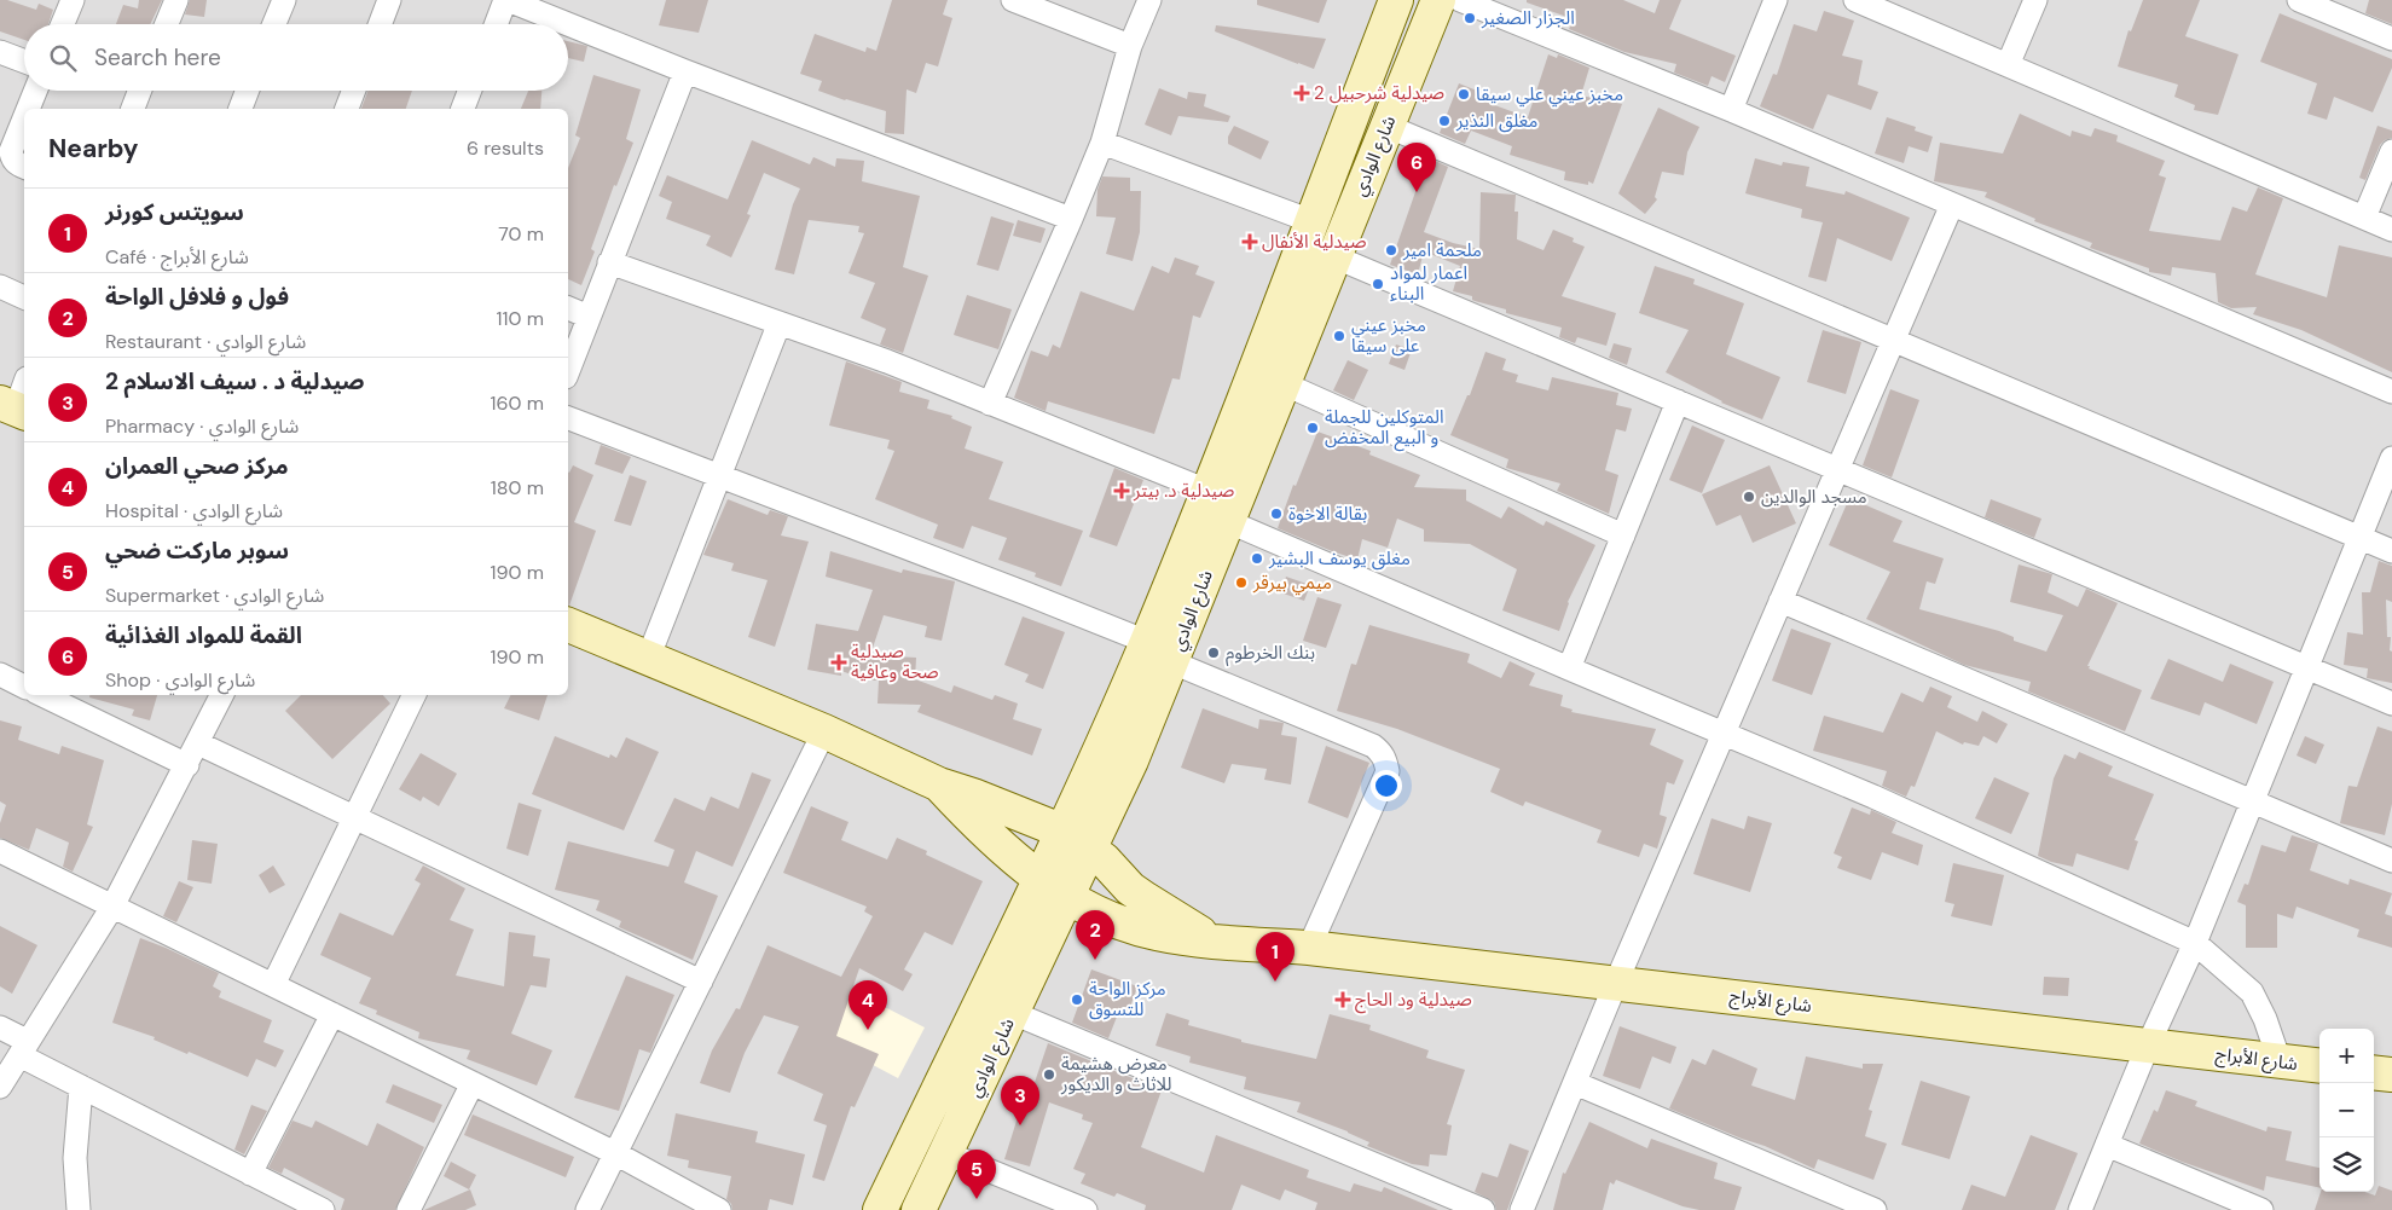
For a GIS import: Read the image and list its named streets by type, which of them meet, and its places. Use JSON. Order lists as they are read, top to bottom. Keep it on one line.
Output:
{"streets":{"main road":["شارع الوادي","شارع الأبراج"]},"crossings":[["شارع الوادي","شارع الأبراج"]],"places":{"other":["الجزار الصغير","مخبز عيني علي سيقا","مغلق النذير","ملحمة امير","اعمار لمواد البناء","مخبز عيني على سيقا","المتوكلين للجملة و البيع المخفض","مسجد الوالدين","بقالة الاخوة","مغلق يوسف البشير","ميمي بيرقر","بنك الخرطوم","مركز الواحة للتسوق","معرض هشيمة للاثاث و الديكور"],"health":["صيدلية شرحبيل 2","صيدلية الأنفال","صيدلية د. بيتر","صيدلية صحة وعافية","صيدلية ود الحاج"]},"page":{"search":"Search here","heading":["Nearby","6 results"],"pins":["6","2","1","4","3","5"],"list":[{"mark":"1","name":"سويتس كورنر","note":"Café · شارع الأبراج","value":"70 m"},{"mark":"2","name":"فول و فلافل الواحة","note":"Restaurant · شارع الوادي","value":"110 m"},{"mark":"3","name":"صيدلية د . سيف الاسلام 2","note":"Pharmacy · شارع الوادي","value":"160 m"},{"mark":"4","name":"مركز صحي العمران","note":"Hospital · شارع الوادي","value":"180 m"},{"mark":"5","name":"سوبر ماركت ضحي","note":"Supermarket · شارع الوادي","value":"190 m"},{"mark":"6","name":"القمة للمواد الغذائية","note":"Shop · شارع الوادي","value":"190 m"}],"map_buttons":["+","−"]}}
